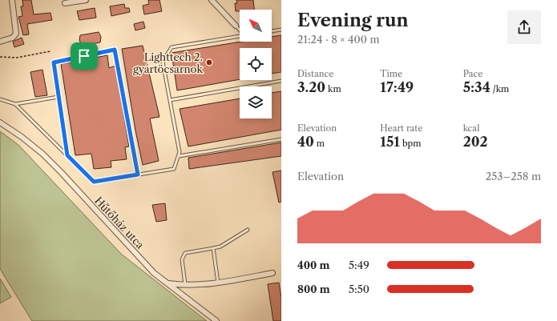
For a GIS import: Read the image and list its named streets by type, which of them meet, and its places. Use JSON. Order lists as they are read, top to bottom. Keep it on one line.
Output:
{"streets":{"street":["Hűtőház utca"]},"places":["Lighttech 2. gyártöcsarnok"],"north":"top left","page":{"heading":["Evening run","21:24 · 8 × 400 m"],"stats":[["Distance","3.20 km"],["Time","17:49"],["Pace","5:34 /km"],["Elevation","40 m"],["Heart rate","151 bpm"],["kcal","202"]],"chart":["Elevation","253–258 m"],"list":[{"name":"400 m","note":"5:49"},{"name":"800 m","note":"5:50"}]}}
